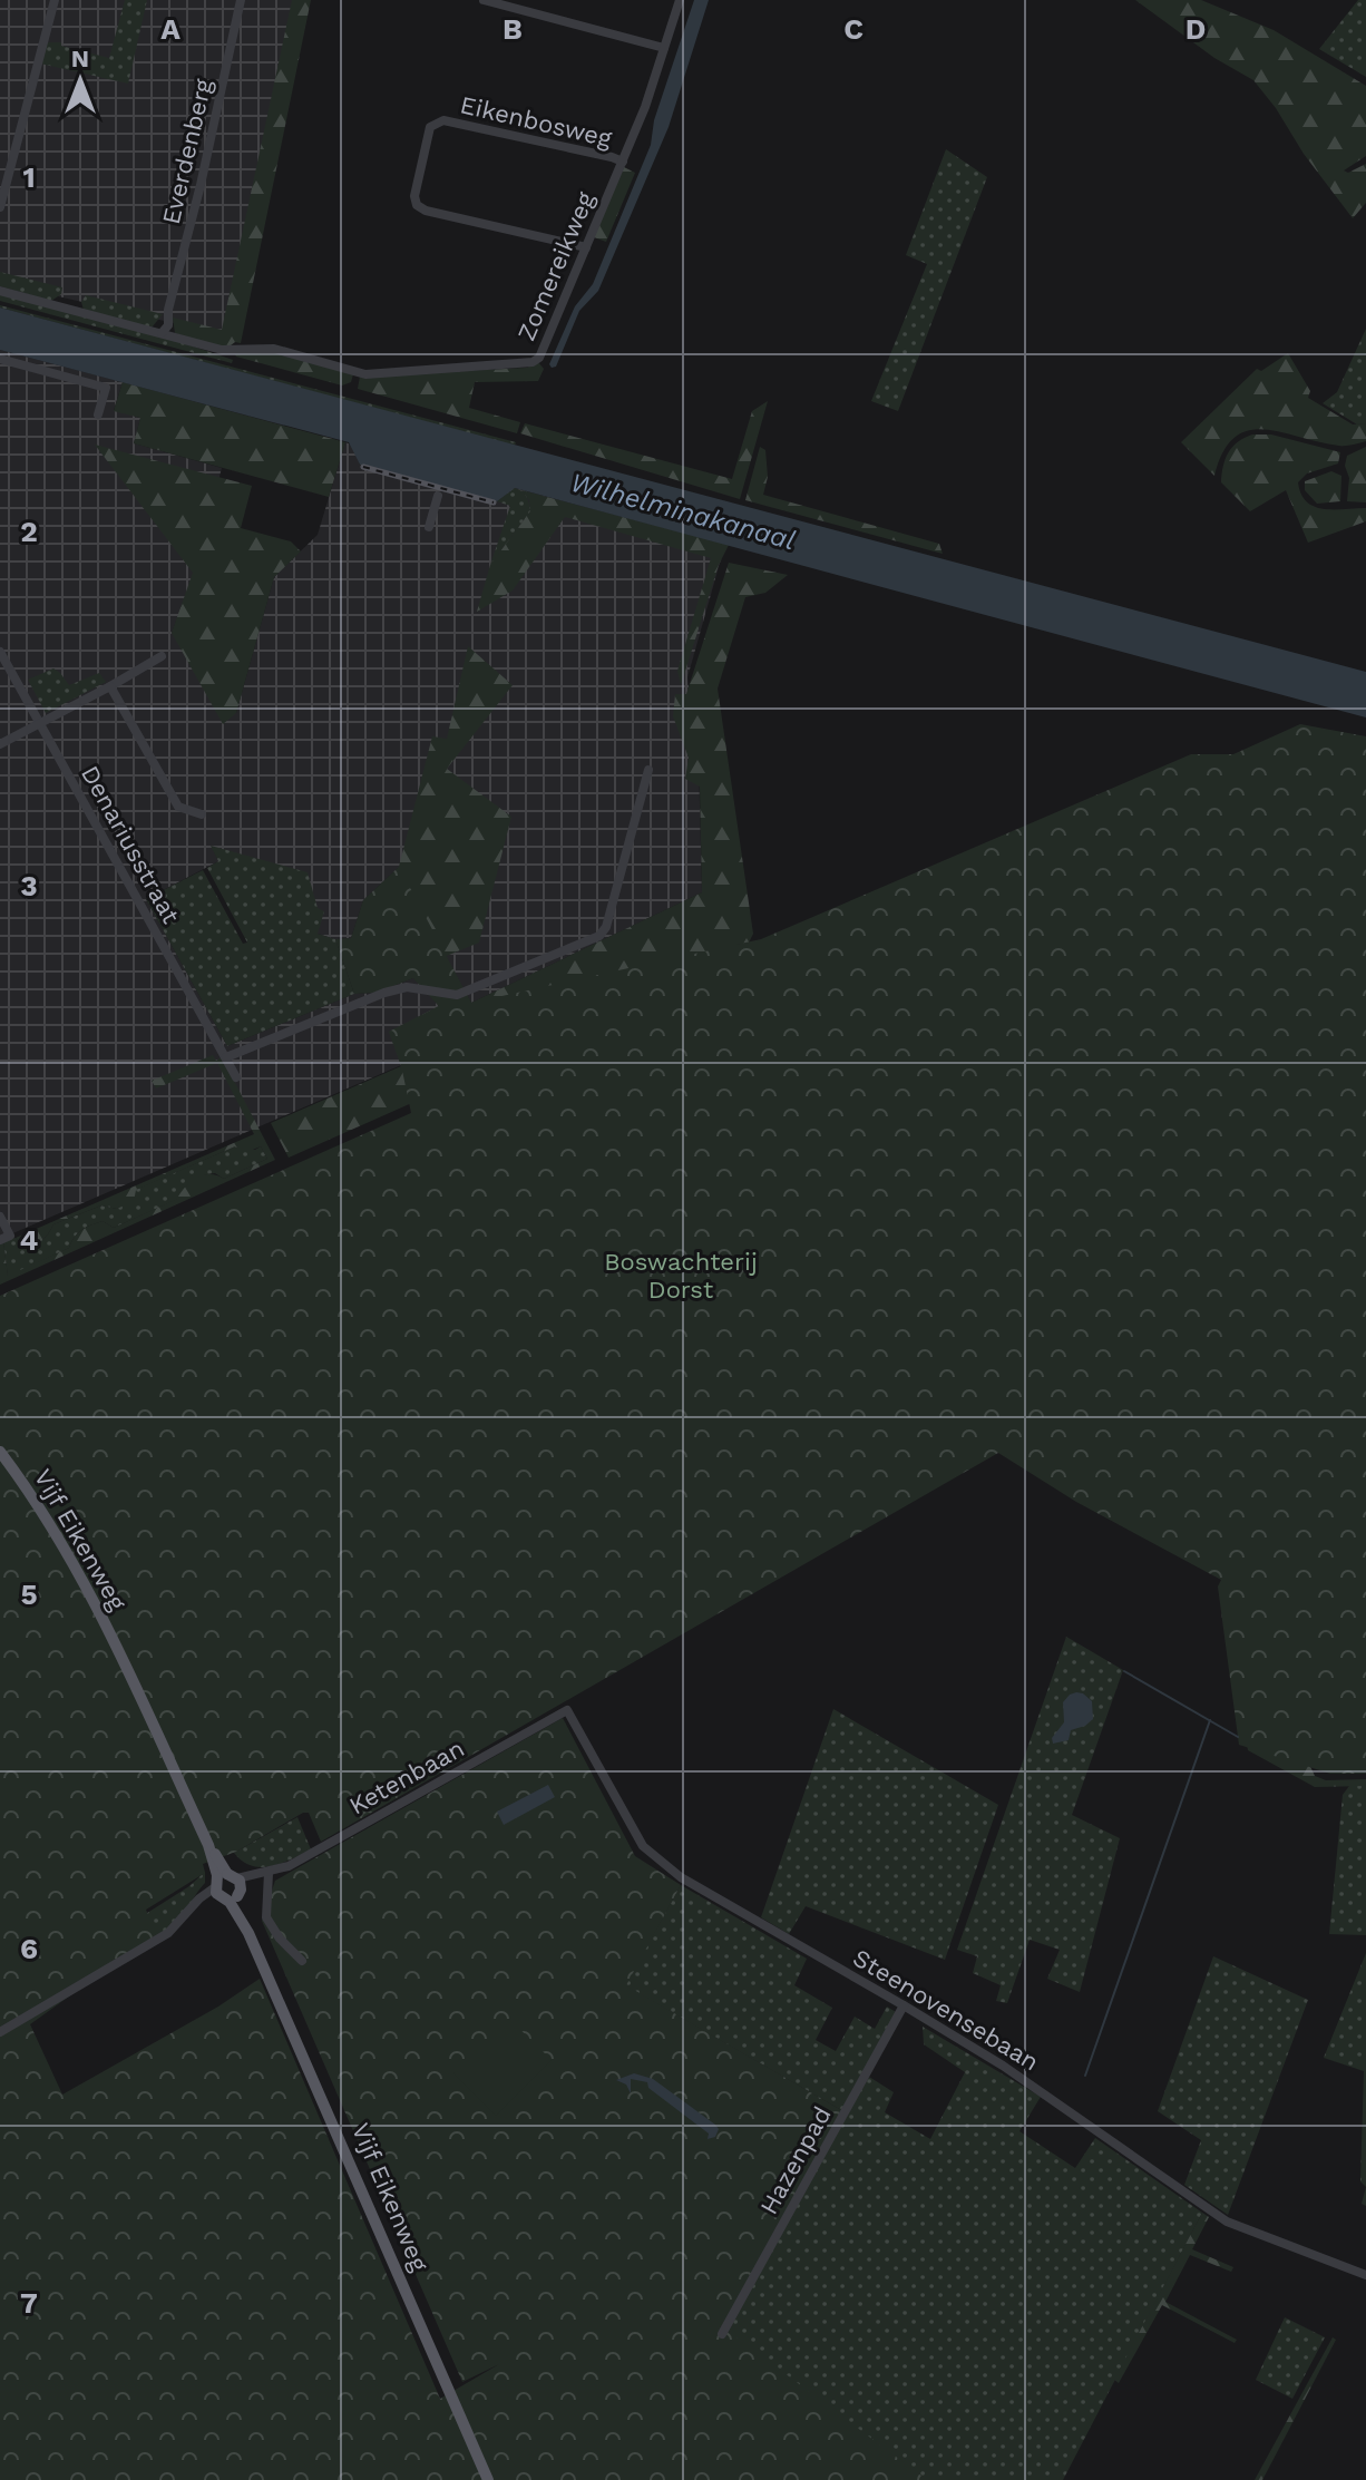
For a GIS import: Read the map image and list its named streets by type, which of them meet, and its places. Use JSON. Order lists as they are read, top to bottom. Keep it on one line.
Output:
{"streets":{"main road":["Vijf Eikenweg"],"street":["Eikenbosweg","Everdenberg","Zomereikweg","Denariusstraat","Ketenbaan","Steenovensebaan","Hazenpad"]},"crossings":[["Eikenbosweg","Zomereikweg"],["Everdenberg","Zomereikweg"],["Vijf Eikenweg","Ketenbaan"],["Ketenbaan","Steenovensebaan"],["Steenovensebaan","Hazenpad"]],"water":["Wilhelminakanaal"],"parks":["Boswachterij Dorst"],"north":"top","grid":{"columns":["A","B","C","D"],"rows":["1","2","3","4","5","6","7"]}}
